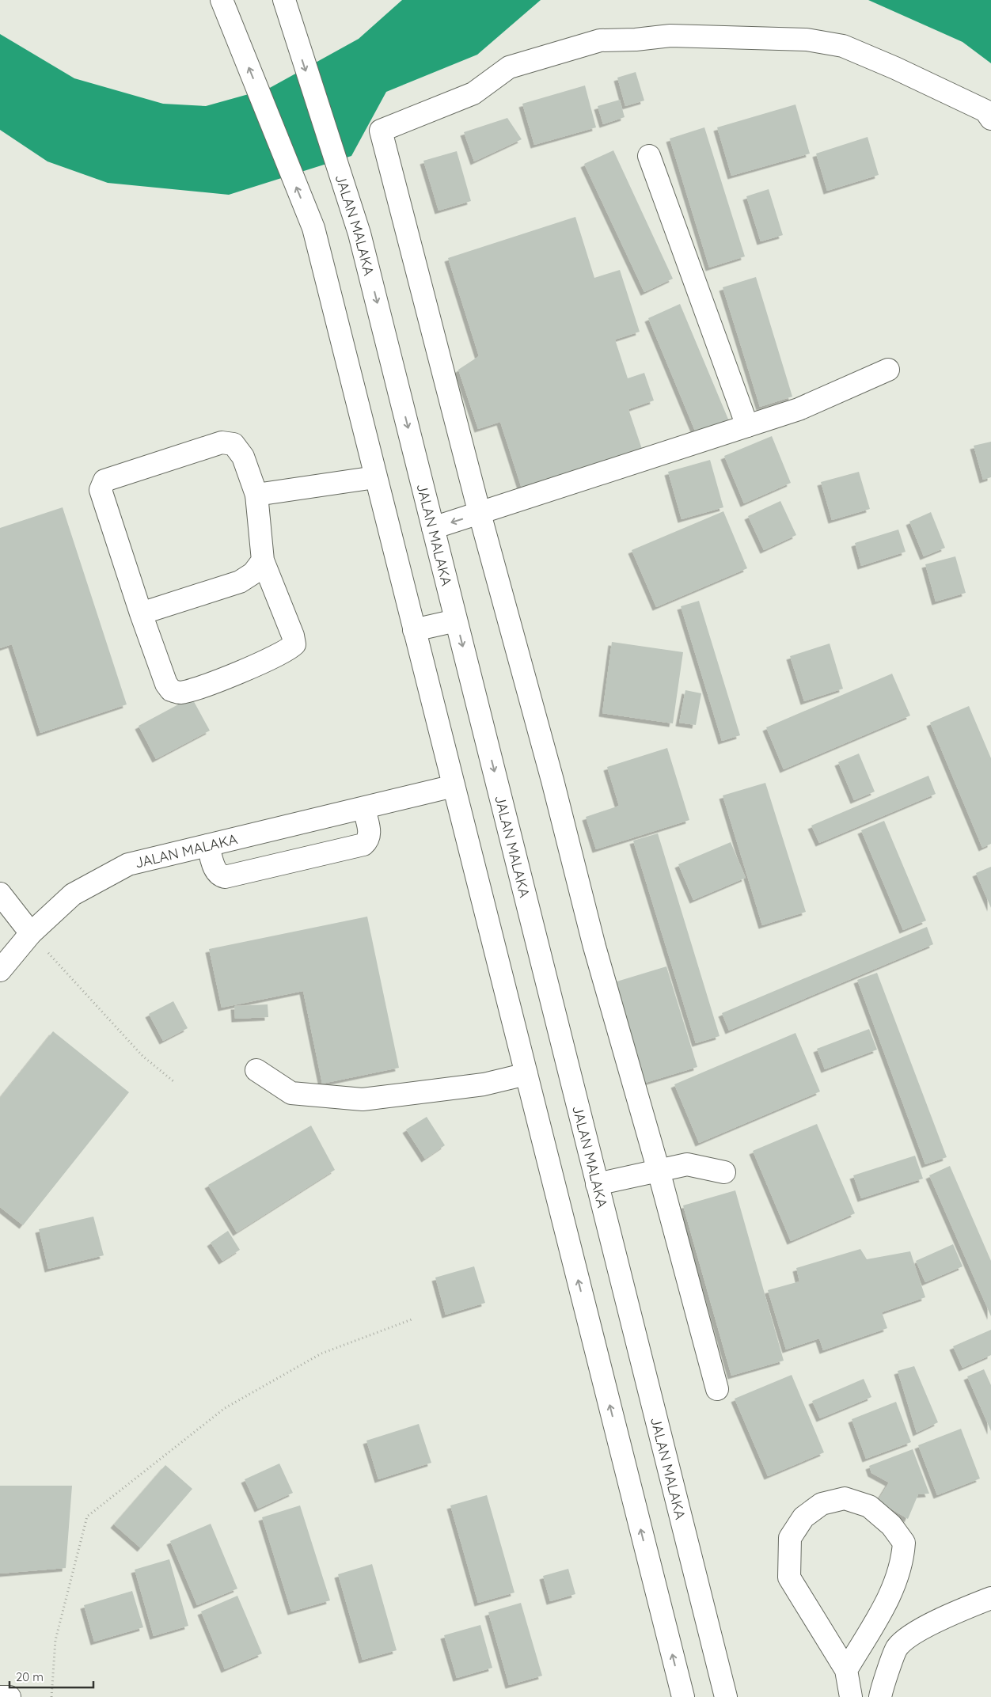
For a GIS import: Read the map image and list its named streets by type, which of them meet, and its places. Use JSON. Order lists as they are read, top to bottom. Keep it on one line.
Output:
{"streets":{"street":["JALAN MALAKA"]},"scale_bar":"20 m"}
